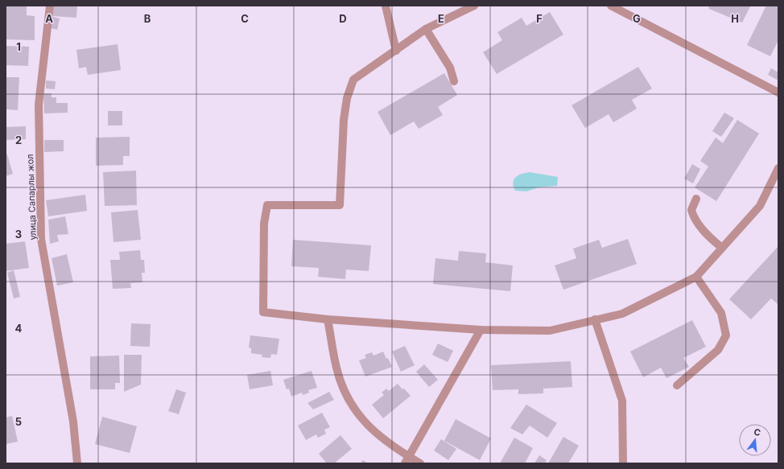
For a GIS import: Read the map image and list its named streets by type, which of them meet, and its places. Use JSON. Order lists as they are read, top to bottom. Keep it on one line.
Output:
{"streets":{"street":["улица Сапарлы жол"]},"north":"top","grid":{"columns":["A","B","C","D","E","F","G","H"],"rows":["1","2","3","4","5"]}}
